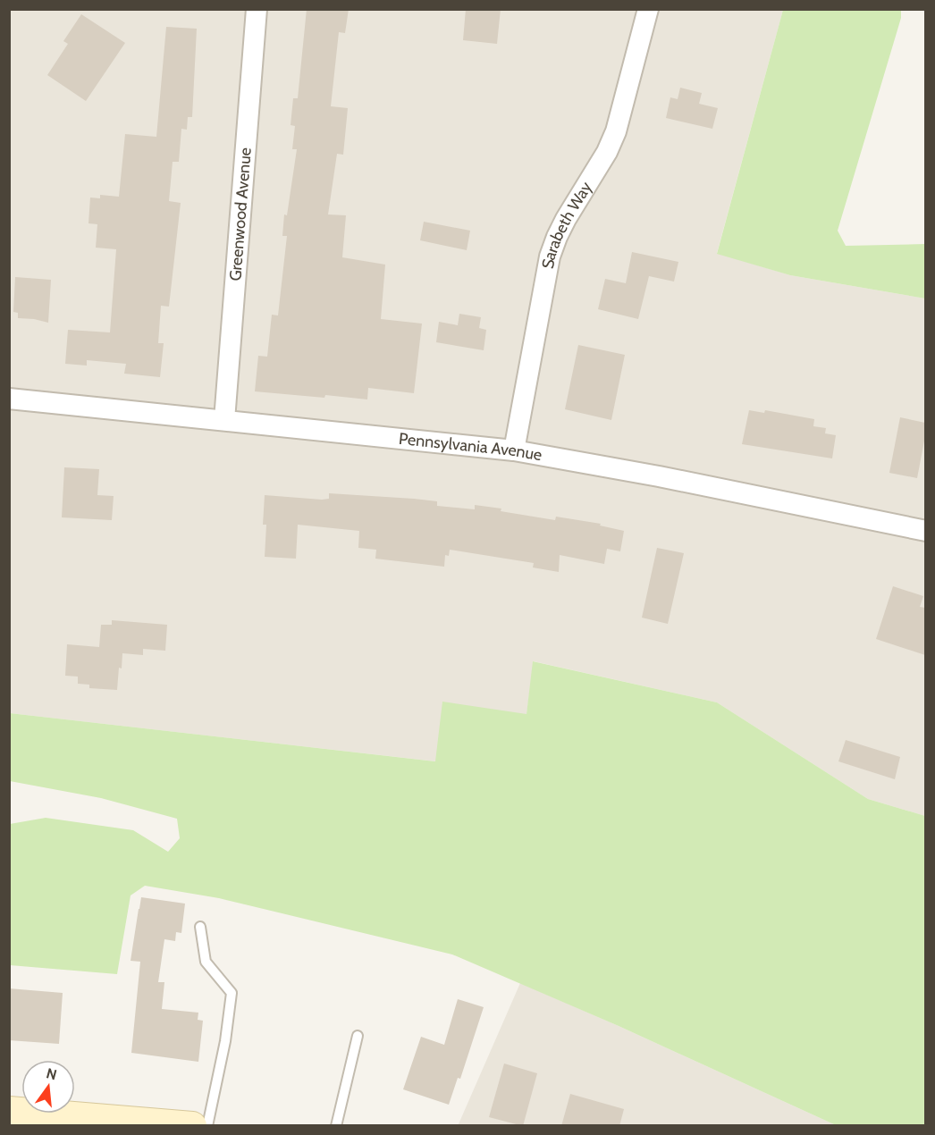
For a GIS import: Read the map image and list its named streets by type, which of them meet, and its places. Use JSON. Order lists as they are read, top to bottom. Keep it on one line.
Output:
{"streets":{"street":["Greenwood Avenue","Sarabeth Way","Pennsylvania Avenue"]},"crossings":[["Greenwood Avenue","Pennsylvania Avenue"],["Sarabeth Way","Pennsylvania Avenue"]],"north":"top"}
